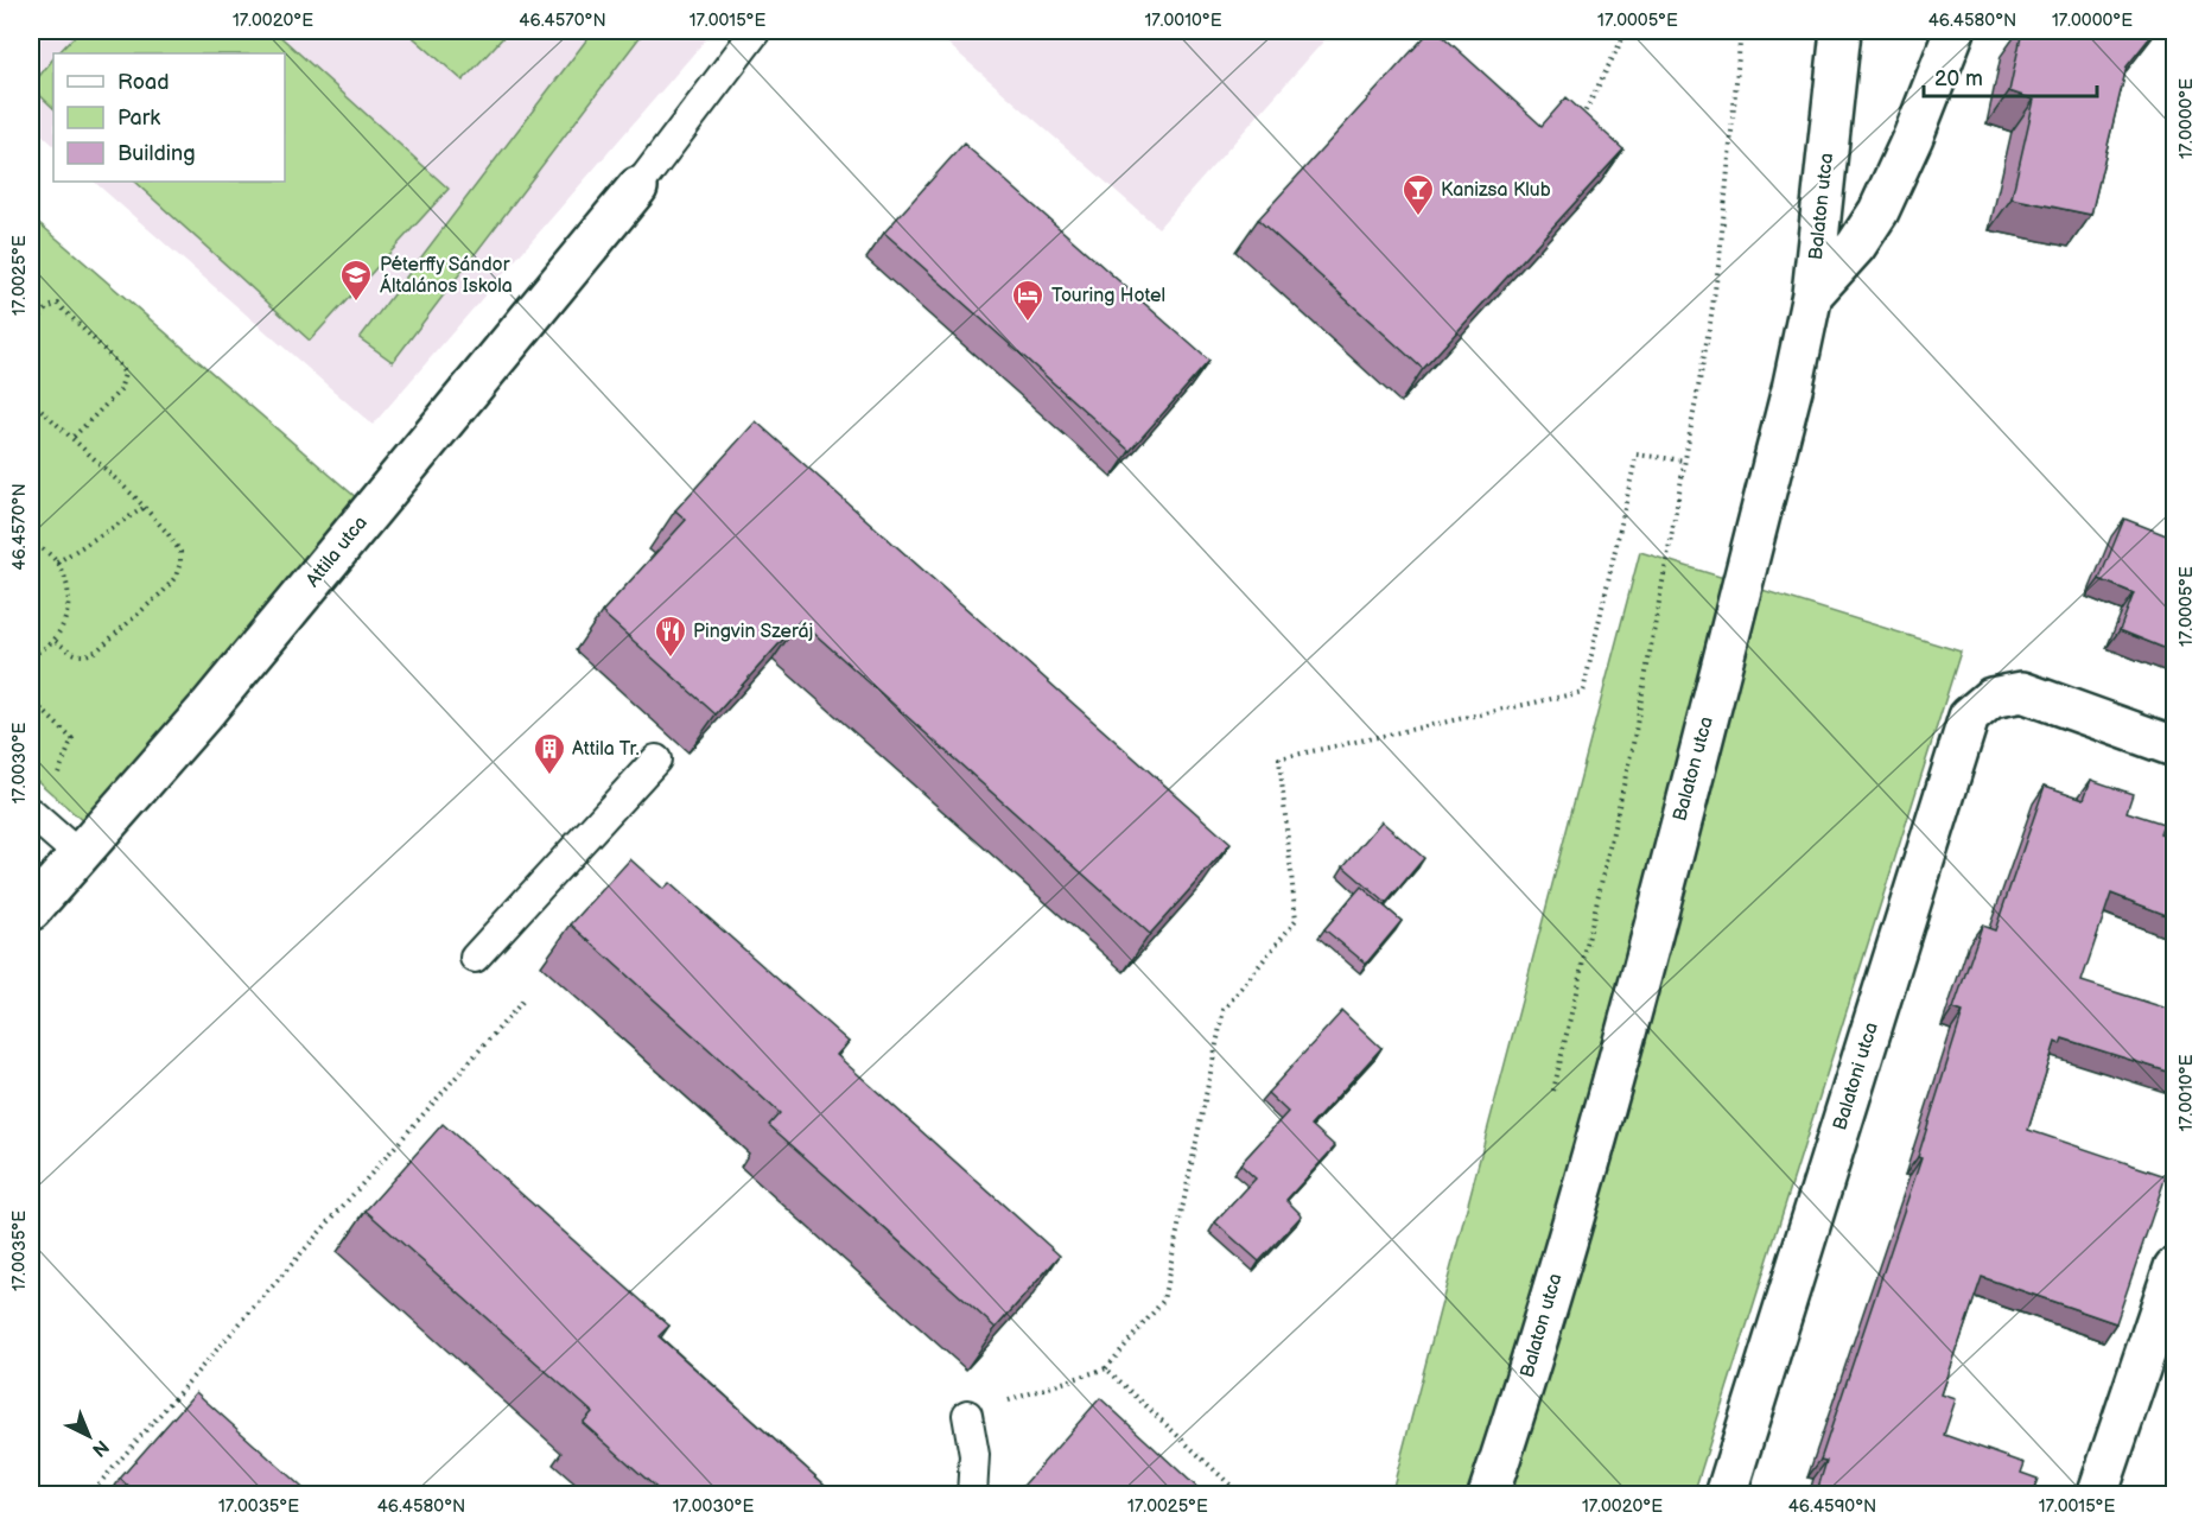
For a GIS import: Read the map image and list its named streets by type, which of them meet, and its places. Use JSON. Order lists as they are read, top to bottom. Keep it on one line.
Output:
{"streets":{"street":["Balaton utca","Attila utca","Balatoni utca"]},"places":{"bar":["Kanizsa Klub"],"school or university":["Péterffy Sándor Általános Iskola"],"hotel":["Touring Hotel"],"restaurant":["Pingvin Szeráj"],"building":["Attila Tr."]},"legend":["Road","Park","Building"],"scale_bar":"20 m","north":"bottom right","coordinates":["17.0020°E","46.4570°N","17.0015°E","17.0010°E","17.0005°E","46.4580°N","17.0000°E","17.0025°E","17.0030°E","17.0035°E","46.4590°N"]}
